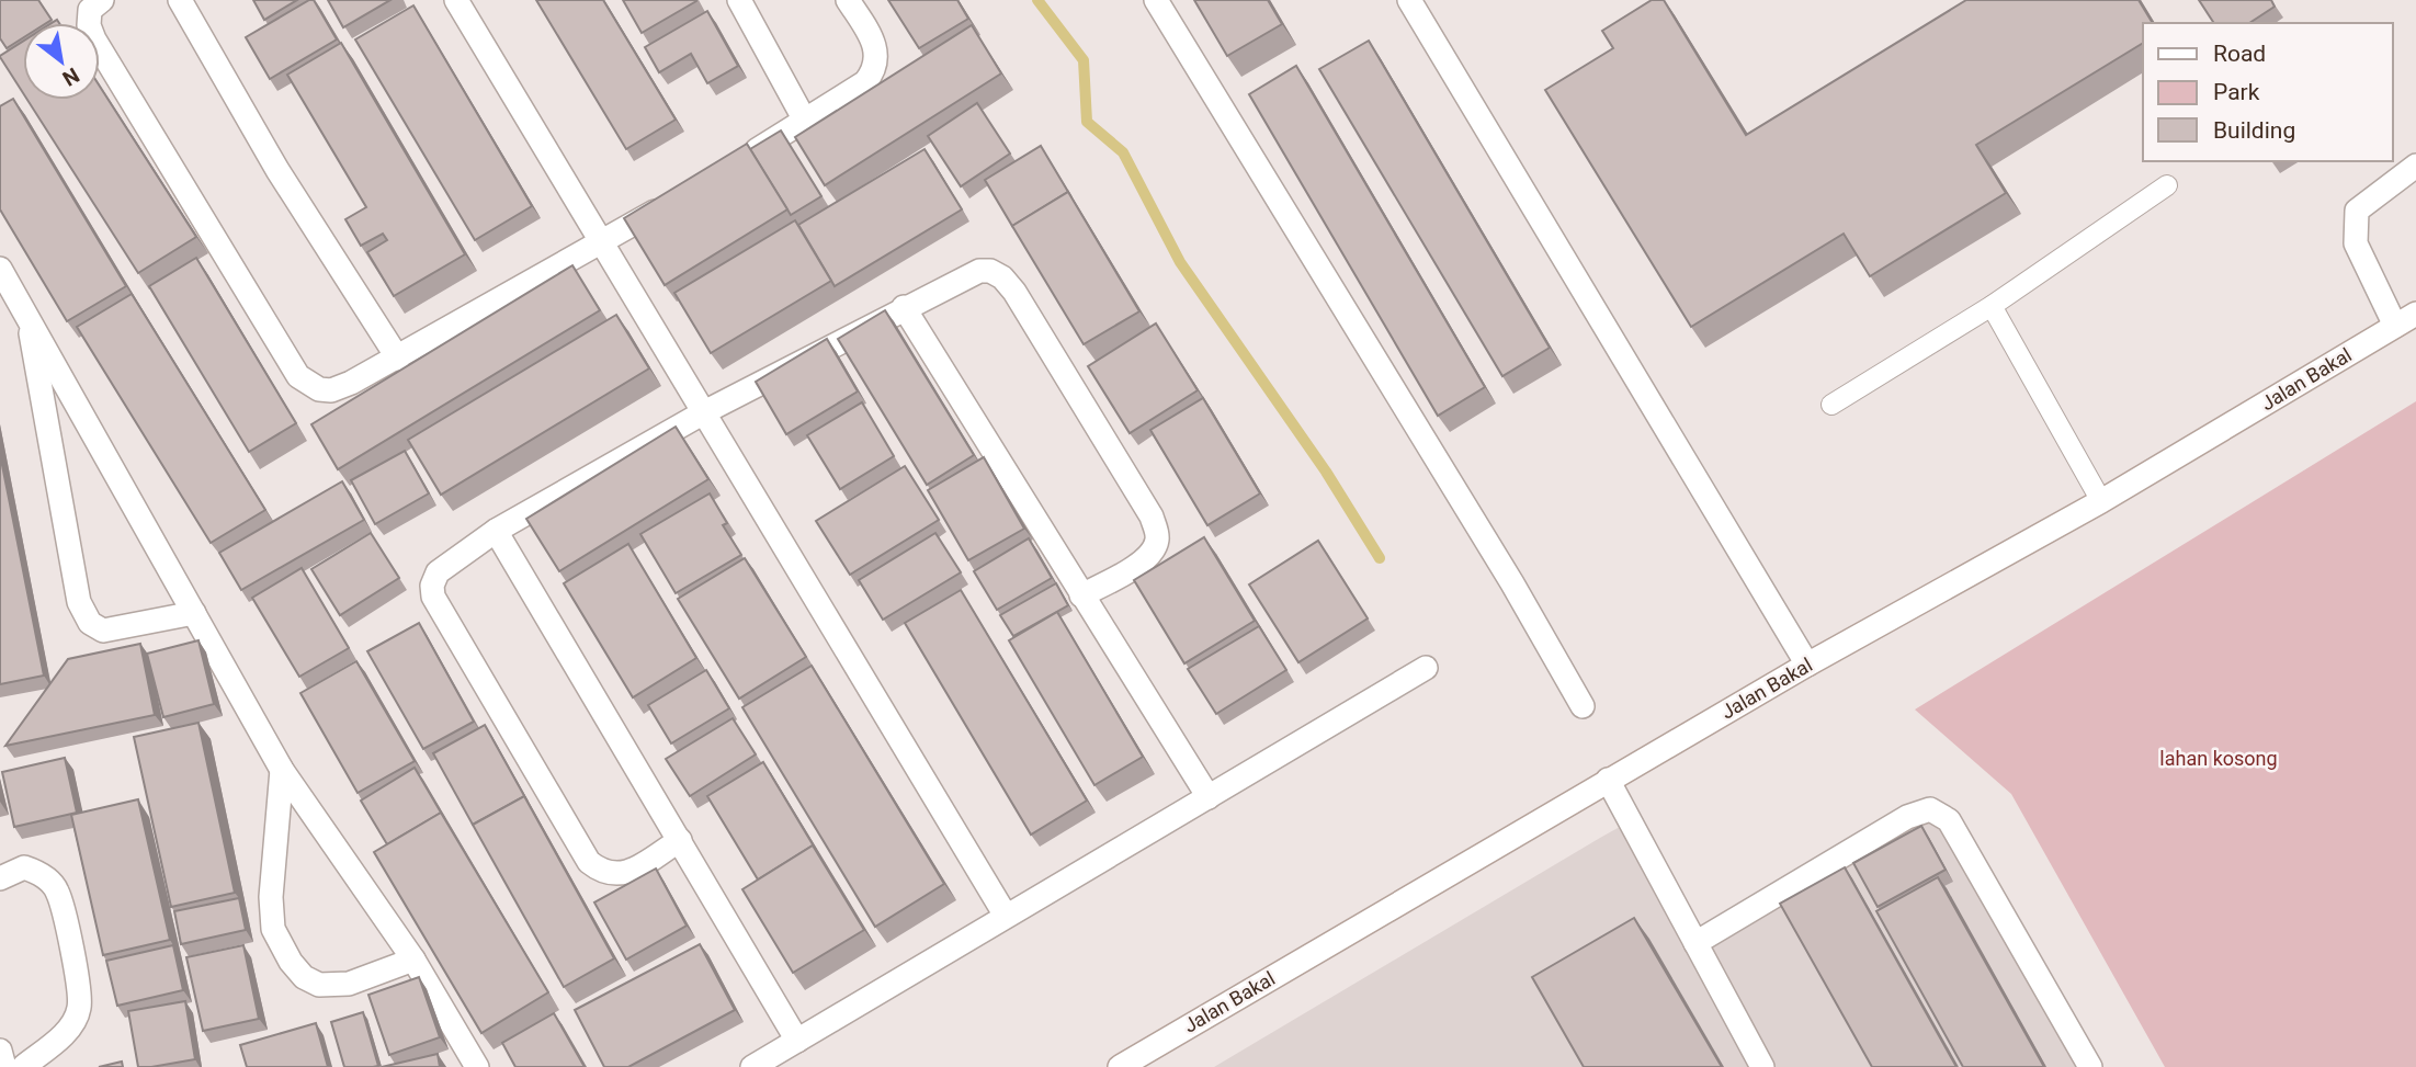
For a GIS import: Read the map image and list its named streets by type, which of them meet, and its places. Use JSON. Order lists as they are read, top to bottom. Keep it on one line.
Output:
{"streets":{"street":["Jalan Bakal"]},"parks":["lahan kosong"],"legend":["Road","Park","Building"],"north":"bottom right"}
